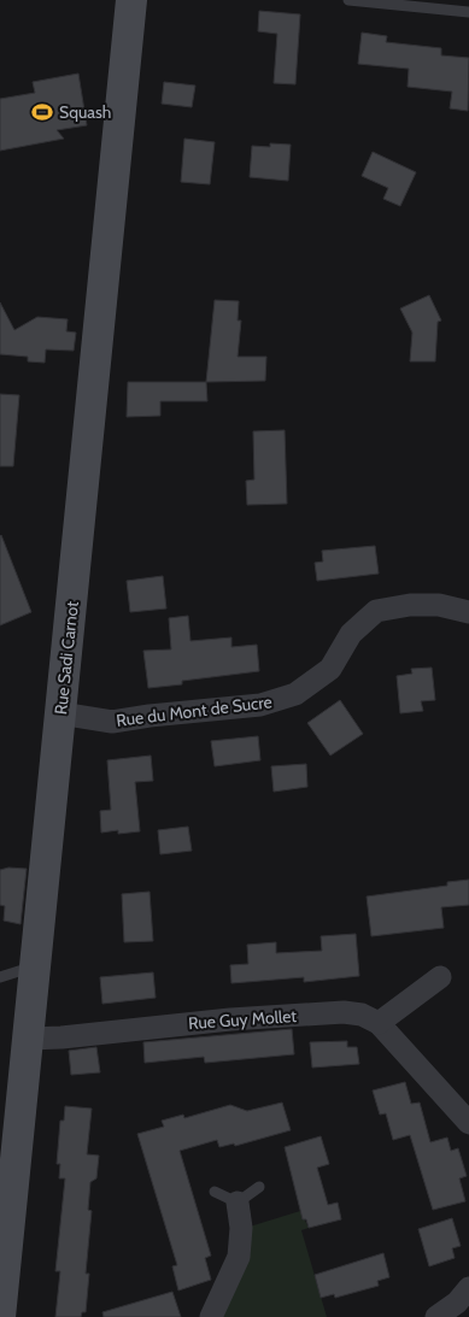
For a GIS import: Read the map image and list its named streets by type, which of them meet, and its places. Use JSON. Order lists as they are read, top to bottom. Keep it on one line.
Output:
{"streets":{"main road":["Rue Sadi Carnot"],"street":["Rue du Mont de Sucre","Rue Guy Mollet"]},"crossings":[["Rue Sadi Carnot","Rue du Mont de Sucre"],["Rue Sadi Carnot","Rue Guy Mollet"]],"places":{"sports":["Squash"]}}
